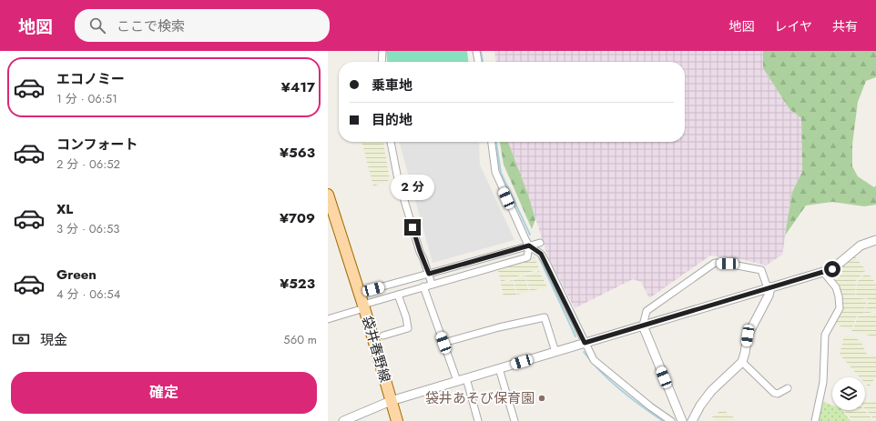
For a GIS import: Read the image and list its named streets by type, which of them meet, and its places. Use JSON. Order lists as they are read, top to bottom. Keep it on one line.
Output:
{"streets":{"main road":["袋井春野線"]},"places":["袋井あそび保育園"],"page":{"header":"地図","search":"ここで検索","nav":["地図","レイヤ","共有"],"list":[{"name":"エコノミー","note":"1 分 · 06:51","value":"¥417"},{"name":"コンフォート","note":"2 分 · 06:52","value":"¥563"},{"name":"XL","note":"3 分 · 06:53","value":"¥709"},{"name":"Green","note":"4 分 · 06:54","value":"¥523"}],"banner":["乗車地","目的地"],"bubble":"2 分","pay":["現金","560 m"],"buttons":"確定"}}
